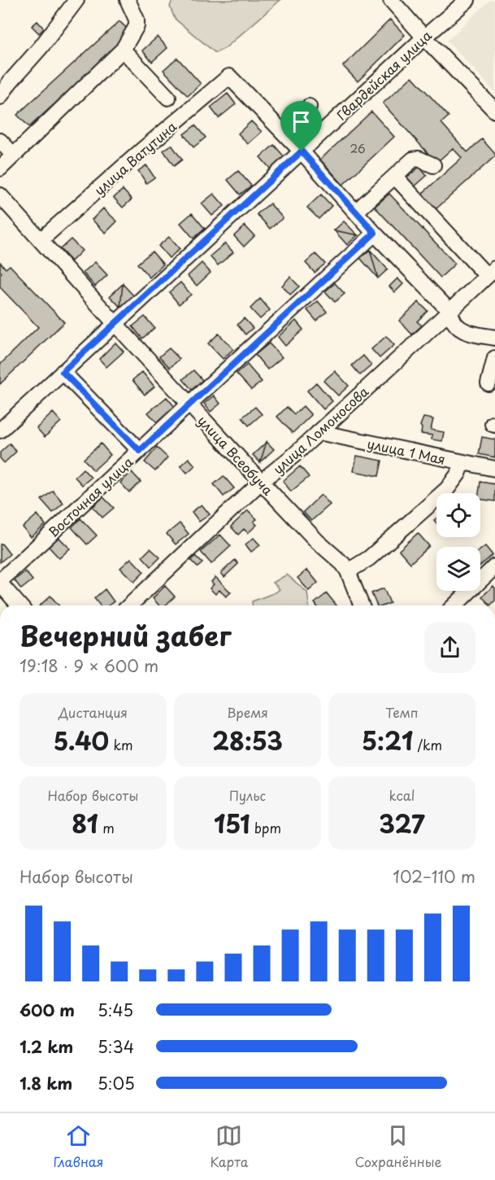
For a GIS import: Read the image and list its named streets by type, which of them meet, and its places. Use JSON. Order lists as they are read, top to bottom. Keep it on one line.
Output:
{"streets":{"street":["Гвардейская улица","улица Ватутина","улица Ломоносова","улица 1 Мая","улица Всеобуча","Восточная улица"]},"crossings":[["Гвардейская улица","улица Всеобуча"],["улица Ватутина","улица Всеобуча"],["улица Ломоносова","улица 1 Мая"],["улица Ломоносова","улица Всеобуча"],["улица Всеобуча","Восточная улица"]],"house_numbers":["26"],"page":{"heading":["Вечерний забег","19:18 · 9 × 600 m"],"stats":[["Дистанция","5.40 km"],["Время","28:53"],["Темп","5:21 /km"],["Набор высоты","81 m"],["Пульс","151 bpm"],["kcal","327"]],"chart":["Набор высоты","102–110 m"],"list":[{"name":"600 m","note":"5:45"},{"name":"1.2 km","note":"5:34"},{"name":"1.8 km","note":"5:05"}],"tabs":["Главная","Карта","Сохранённые"]}}
